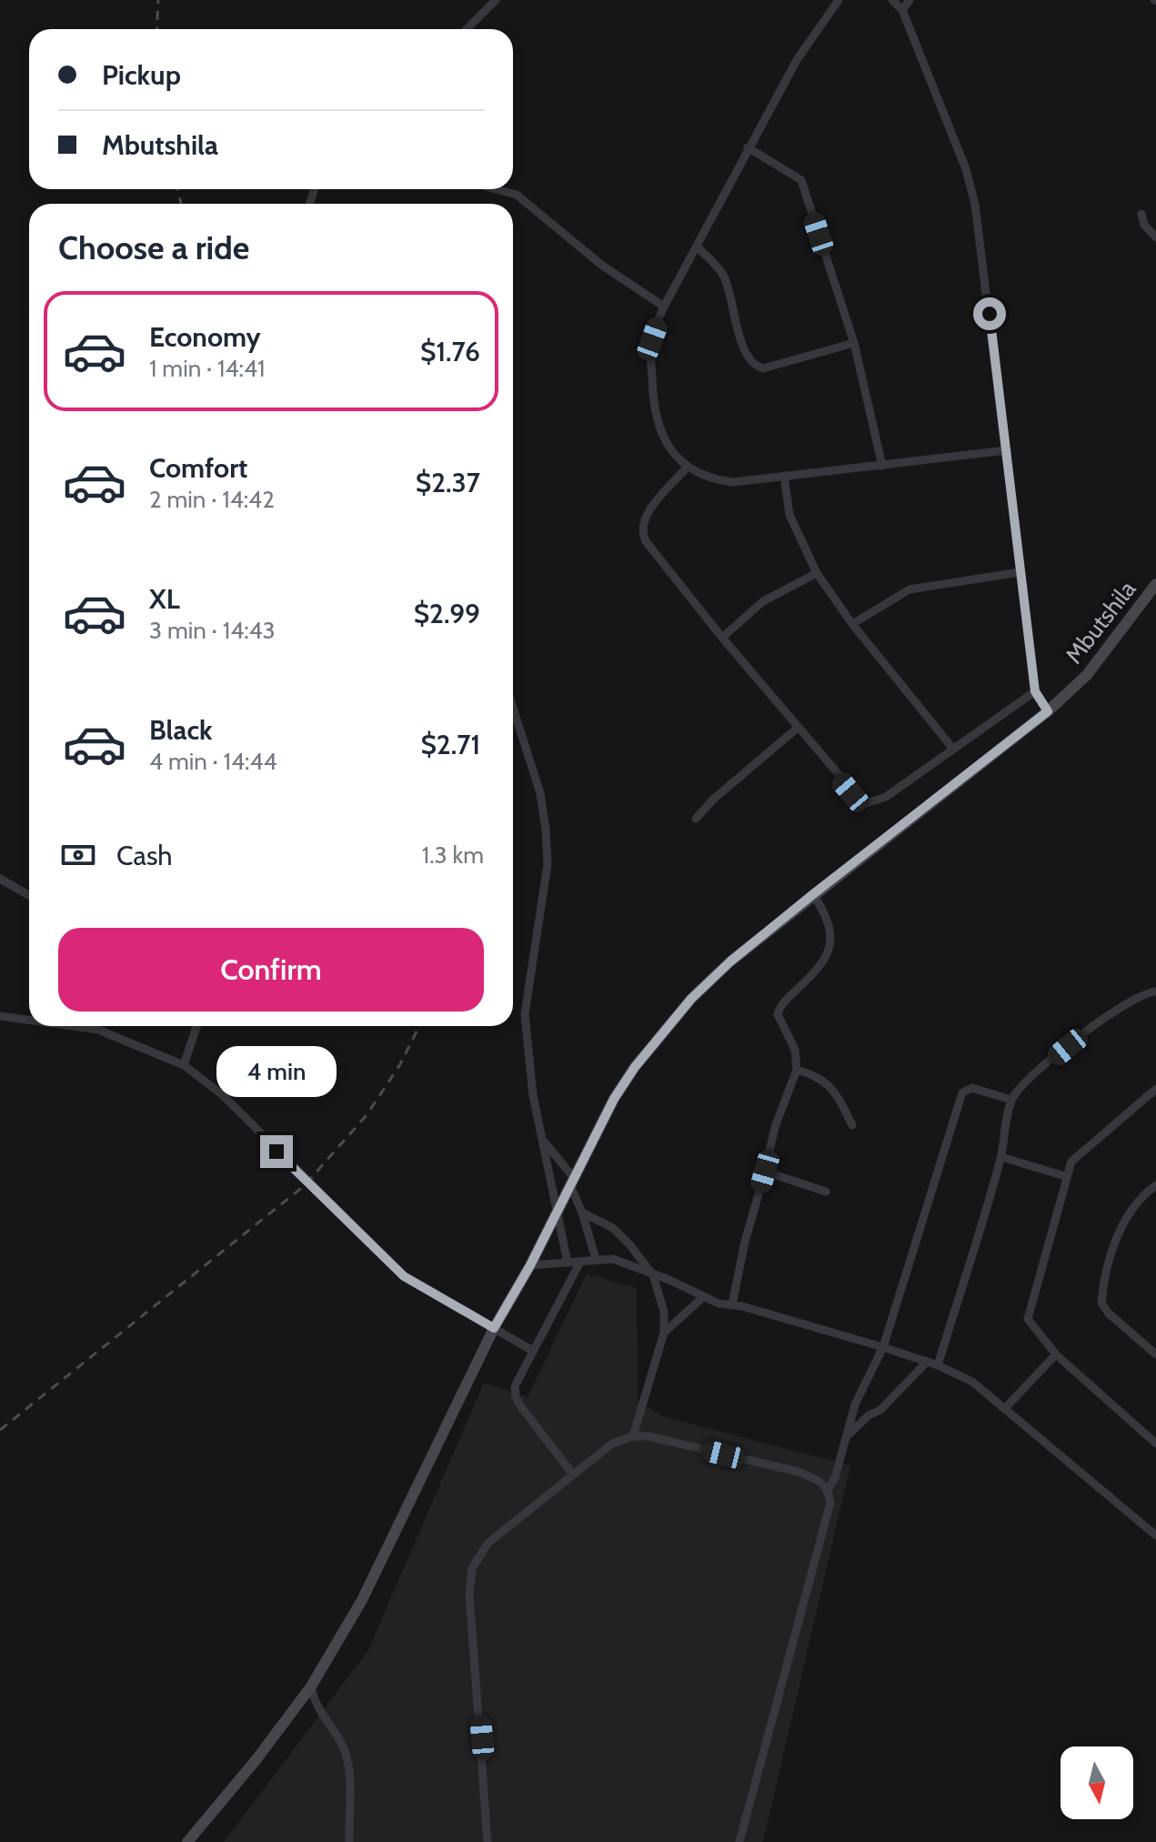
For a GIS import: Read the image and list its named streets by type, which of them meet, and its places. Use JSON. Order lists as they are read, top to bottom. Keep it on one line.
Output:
{"streets":{"street":["Mbutshila"]},"north":"bottom","page":{"banner":["Pickup","Mbutshila"],"heading":"Choose a ride","list":[{"name":"Economy","note":"1 min · 14:41","value":"$1.76"},{"name":"Comfort","note":"2 min · 14:42","value":"$2.37"},{"name":"XL","note":"3 min · 14:43","value":"$2.99"},{"name":"Black","note":"4 min · 14:44","value":"$2.71"}],"pay":["Cash","1.3 km"],"buttons":"Confirm","bubble":"4 min"}}
